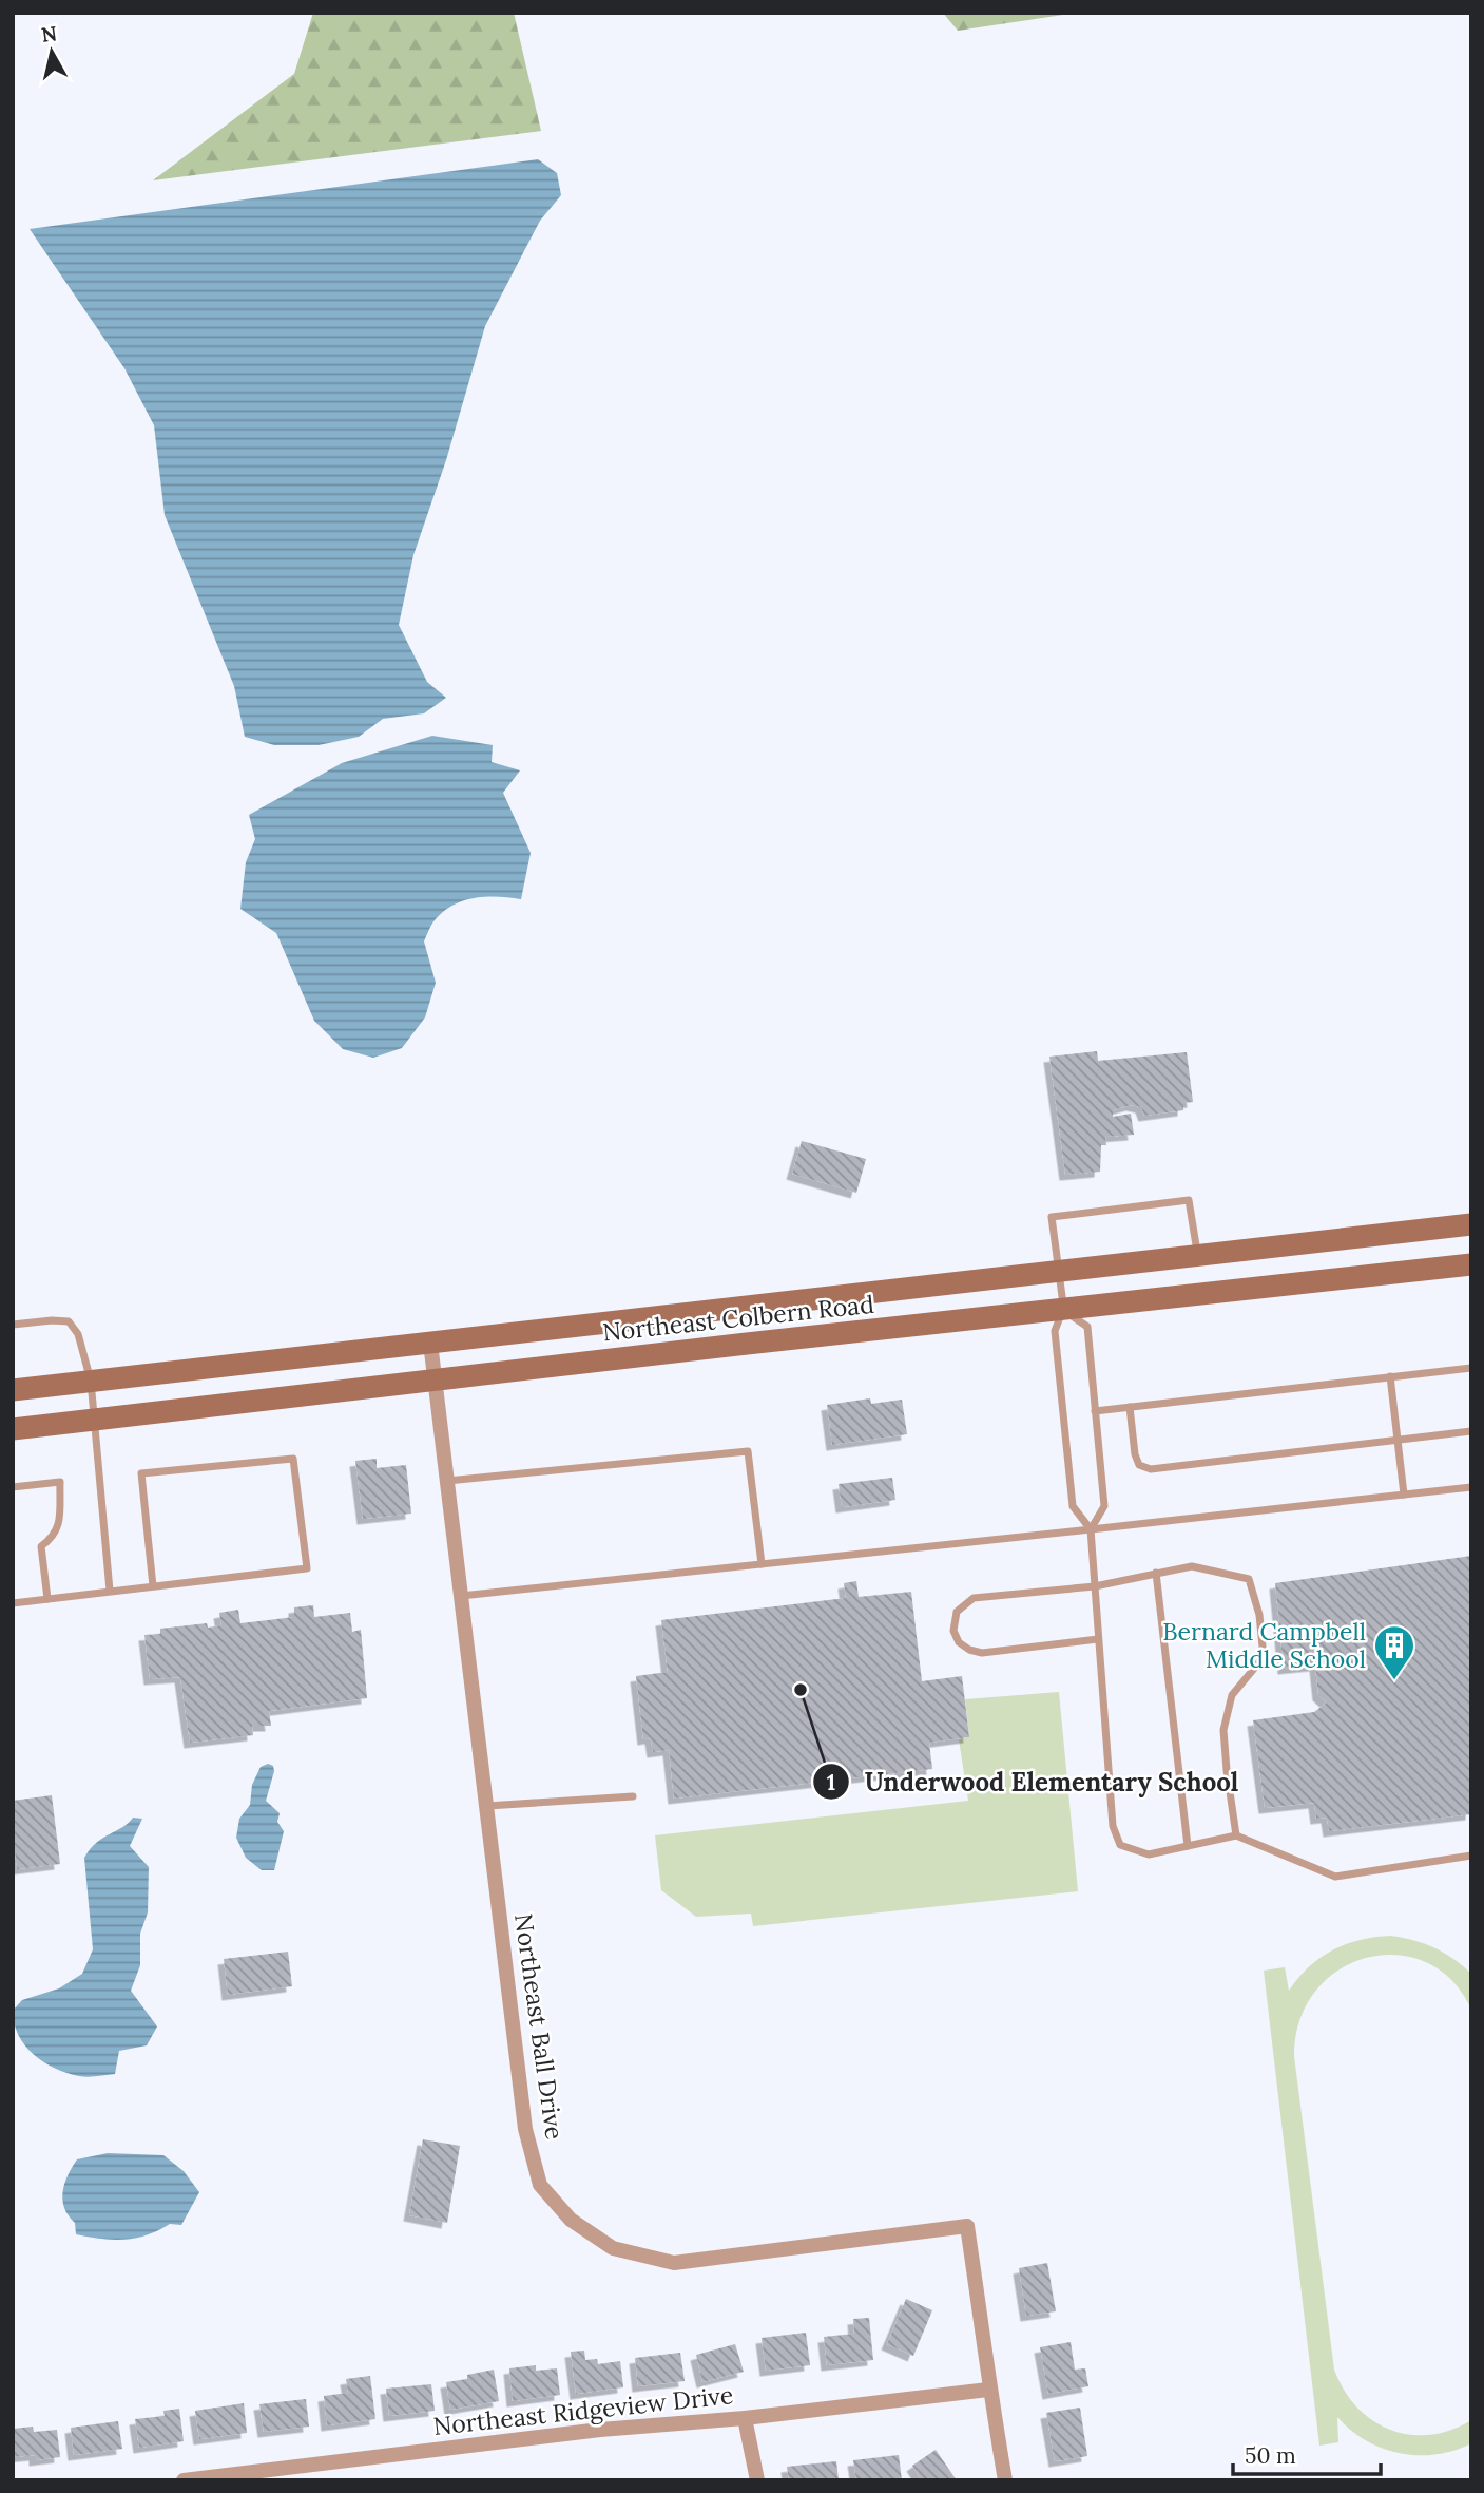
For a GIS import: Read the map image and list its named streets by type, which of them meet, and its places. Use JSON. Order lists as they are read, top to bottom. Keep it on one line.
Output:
{"streets":{"main road":["Northeast Colbern Road"],"street":["Northeast Ball Drive","Northeast Ridgeview Drive"]},"crossings":[["Northeast Colbern Road","Northeast Ball Drive"],["Northeast Ball Drive","Northeast Ridgeview Drive"]],"places":{"building":["Bernard Campbell Middle School"],"other":["Underwood Elementary School"]},"scale_bar":"50 m","north":"top"}
